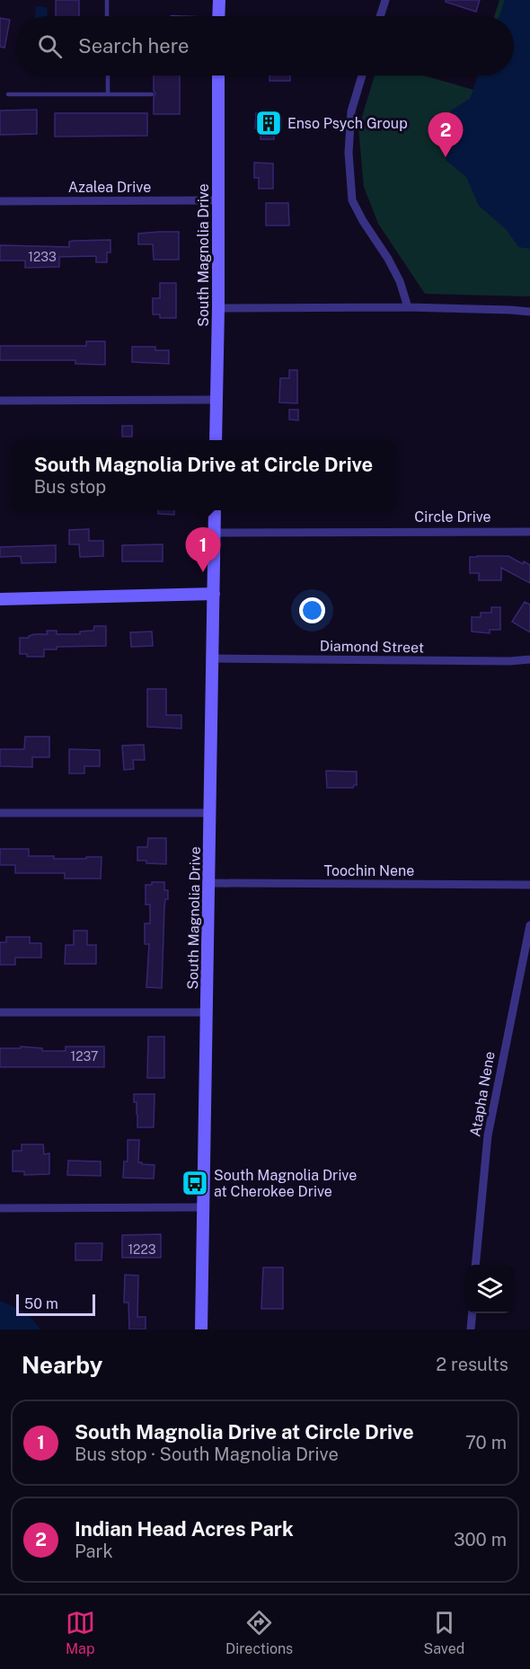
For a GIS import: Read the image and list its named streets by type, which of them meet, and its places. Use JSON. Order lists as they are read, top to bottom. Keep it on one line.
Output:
{"streets":{"main road":["South Magnolia Drive"],"street":["Azalea Drive","Circle Drive","Diamond Street","Toochin Nene","Atapha Nene"]},"crossings":[["Azalea Drive","South Magnolia Drive"],["South Magnolia Drive","Circle Drive"],["South Magnolia Drive","Diamond Street"],["South Magnolia Drive","Toochin Nene"]],"places":{"building":["Enso Psych Group"],"bus stop":["South Magnolia Drive at Cherokee Drive"]},"house_numbers":["1233","1237","1223"],"scale_bar":"50 m","page":{"search":"Search here","pins":["2","1"],"popup":["South Magnolia Drive at Circle Drive","Bus stop"],"scale":"50 m","heading":["Nearby","2 results"],"list":[{"mark":"1","name":"South Magnolia Drive at Circle Drive","note":"Bus stop · South Magnolia Drive","value":"70 m"},{"mark":"2","name":"Indian Head Acres Park","note":"Park","value":"300 m"}],"nav":["Map","Directions","Saved"]}}
